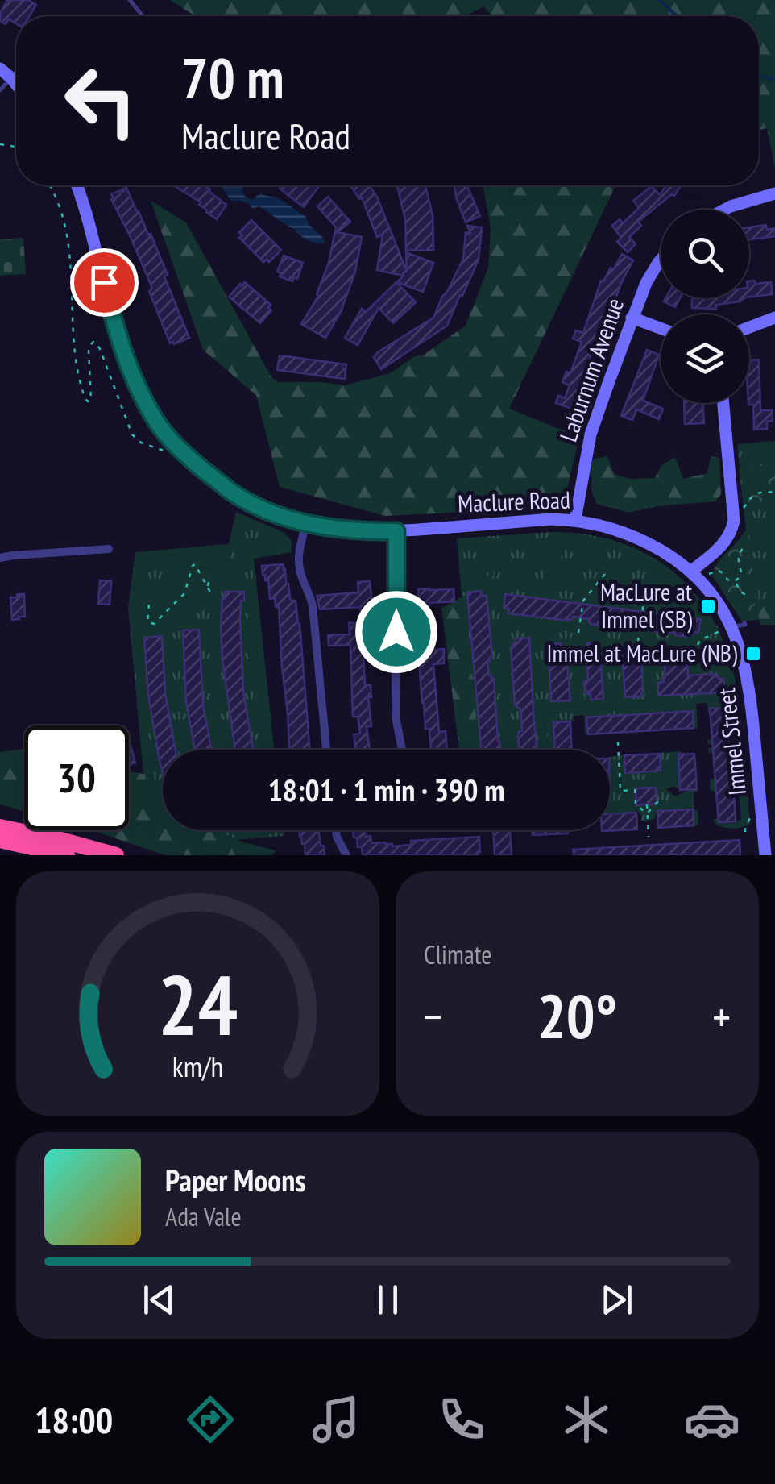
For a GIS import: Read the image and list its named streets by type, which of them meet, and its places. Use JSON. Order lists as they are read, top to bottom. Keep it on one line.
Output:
{"streets":{"street":["Laburnum Avenue","Maclure Road","Immel Street"]},"crossings":[["Laburnum Avenue","Maclure Road"],["Maclure Road","Immel Street"]],"places":{"transit":["MacLure at Immel (SB)","Immel at MacLure (NB)"]},"page":{"turn":["70 m","Maclure Road"],"limit":"30","trip":"18:01 · 1 min · 390 m","tile":"Climate","heat":["−","20°","+"],"song":["Paper Moons","Ada Vale"],"tabs":"18:00","gauge":["24","km/h"]}}
